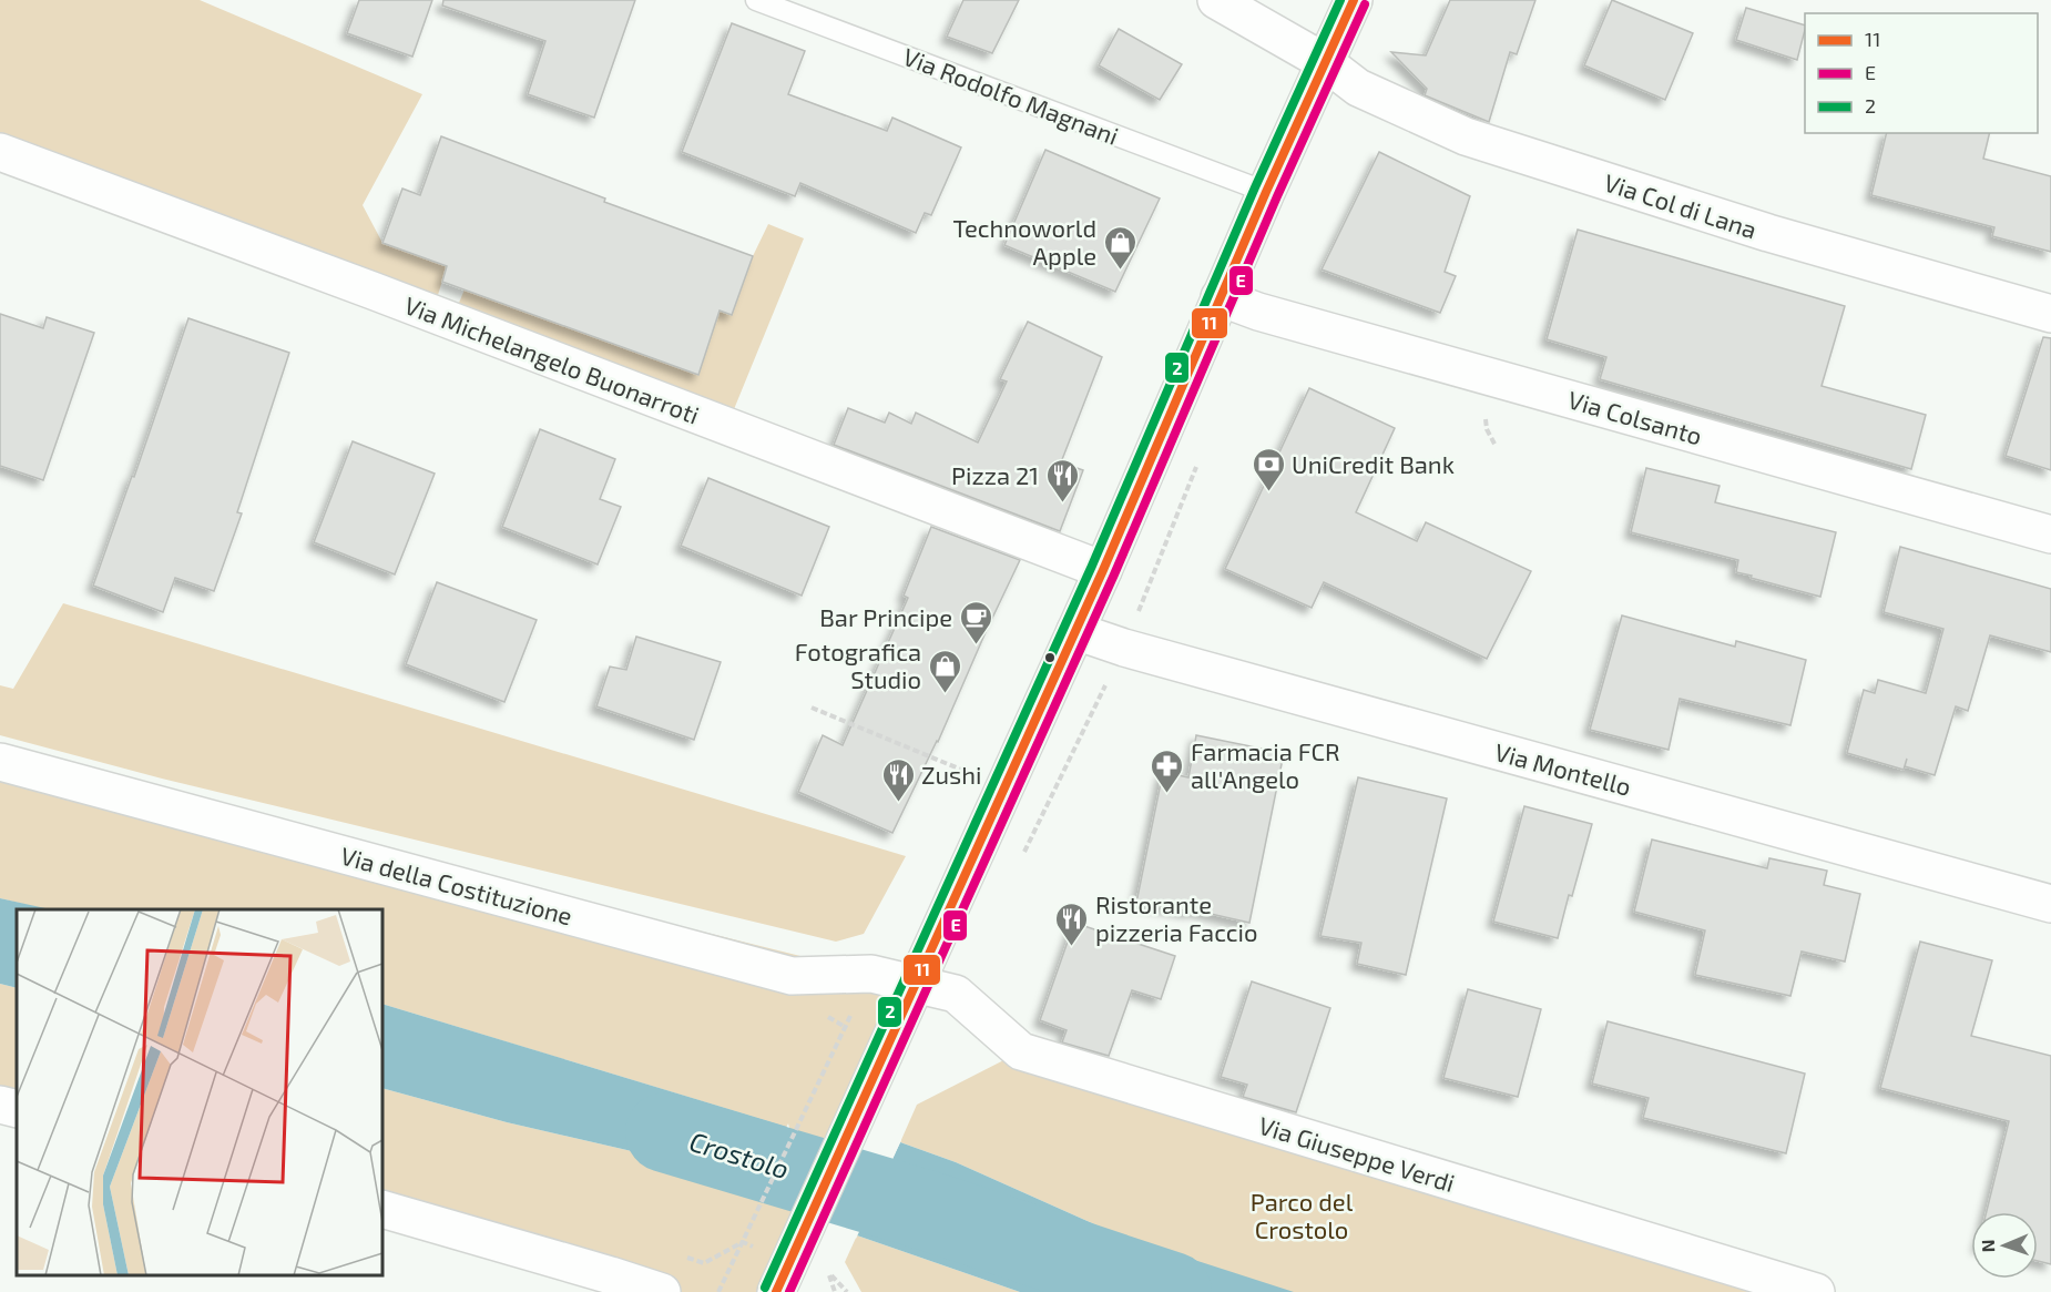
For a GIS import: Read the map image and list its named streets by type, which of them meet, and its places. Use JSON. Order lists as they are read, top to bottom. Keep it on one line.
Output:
{"streets":{"street":["Via Col di Lana","Via Michelangelo Buonarroti","Via Colsanto","Via Montello","Via della Costituzione","Via Giuseppe Verdi"],"lane":["Via Rodolfo Magnani"]},"crossings":[["Via della Costituzione","Via Giuseppe Verdi"]],"water":["Crostolo"],"parks":["Parco del Crostolo"],"places":{"shop":["Technoworld Apple","Fotografica Studio"],"bank":["UniCredit Bank"],"restaurant":["Pizza 21","Zushi","Ristorante pizzeria Faccio"],"cafe":["Bar Principe"],"pharmacy":["Farmacia FCR all'Angelo"]},"lines":["transit line 11","transit line 2","transit line E"],"legend":["11","E","2"],"north":"left"}
